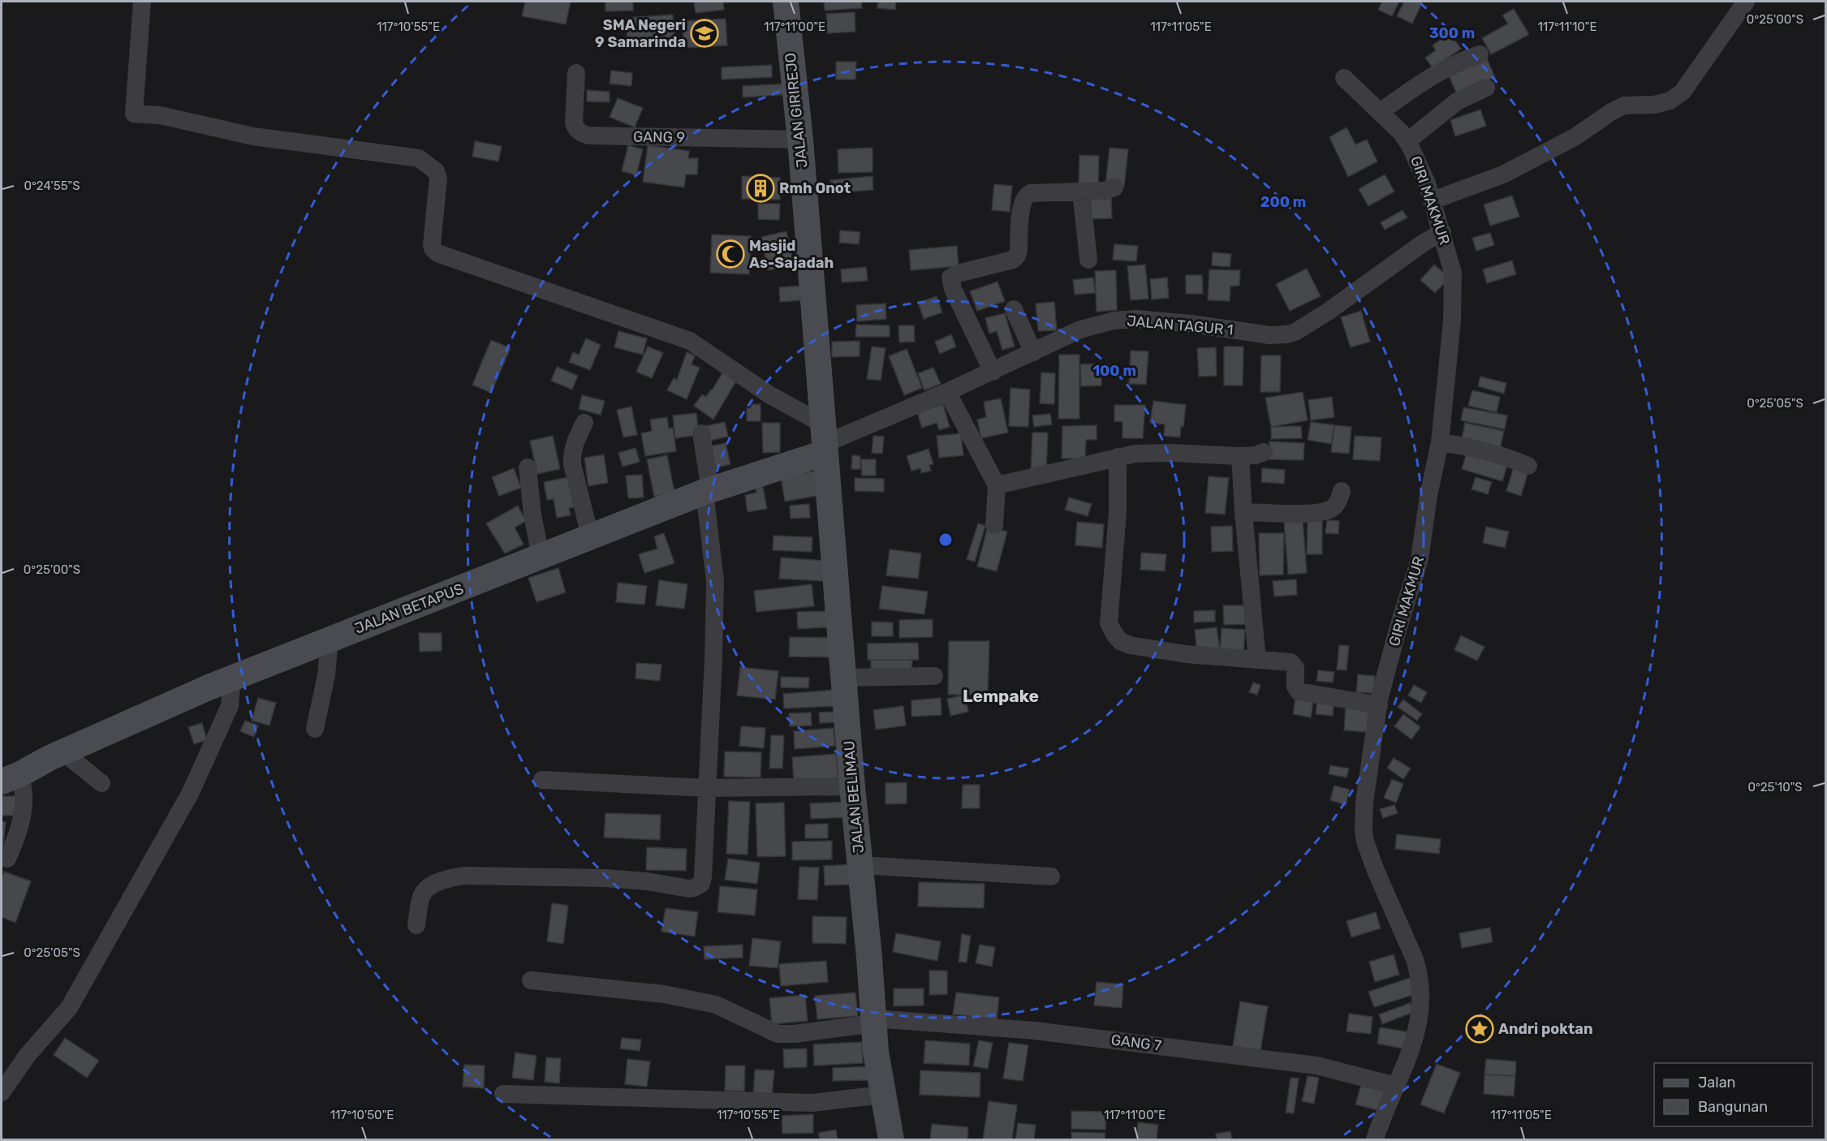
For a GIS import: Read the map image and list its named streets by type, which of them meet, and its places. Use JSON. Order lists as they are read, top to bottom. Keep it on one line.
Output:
{"streets":{"street":["JALAN GIRIREJO","GANG 9","GIRI MAKMUR","JALAN TAGUR 1","JALAN BETAPUS","JALAN BELIMAU","GANG 7"]},"crossings":[["JALAN GIRIREJO","GANG 9"],["JALAN GIRIREJO","JALAN TAGUR 1"],["JALAN GIRIREJO","JALAN BETAPUS"],["JALAN GIRIREJO","JALAN BELIMAU"],["GIRI MAKMUR","JALAN TAGUR 1"],["GIRI MAKMUR","GANG 7"],["JALAN TAGUR 1","JALAN BETAPUS"],["JALAN TAGUR 1","JALAN BELIMAU"],["JALAN BETAPUS","JALAN BELIMAU"],["JALAN BELIMAU","GANG 7"]],"districts":["Lempake"],"places":{"school or university":["SMA Negeri 9 Samarinda"],"building":["Rmh Onot"],"mosque":["Masjid As-Sajadah"],"place":["Andri poktan"]},"legend":["Jalan","Bangunan"],"coordinates":["0°25'00\"S","117°10'55\"E","117°11'00\"E","117°11'05\"E","117°11'10\"E","0°24'55\"S","0°25'05\"S","0°25'10\"S","117°10'50\"E"],"rings":["300 m","200 m","100 m"]}
